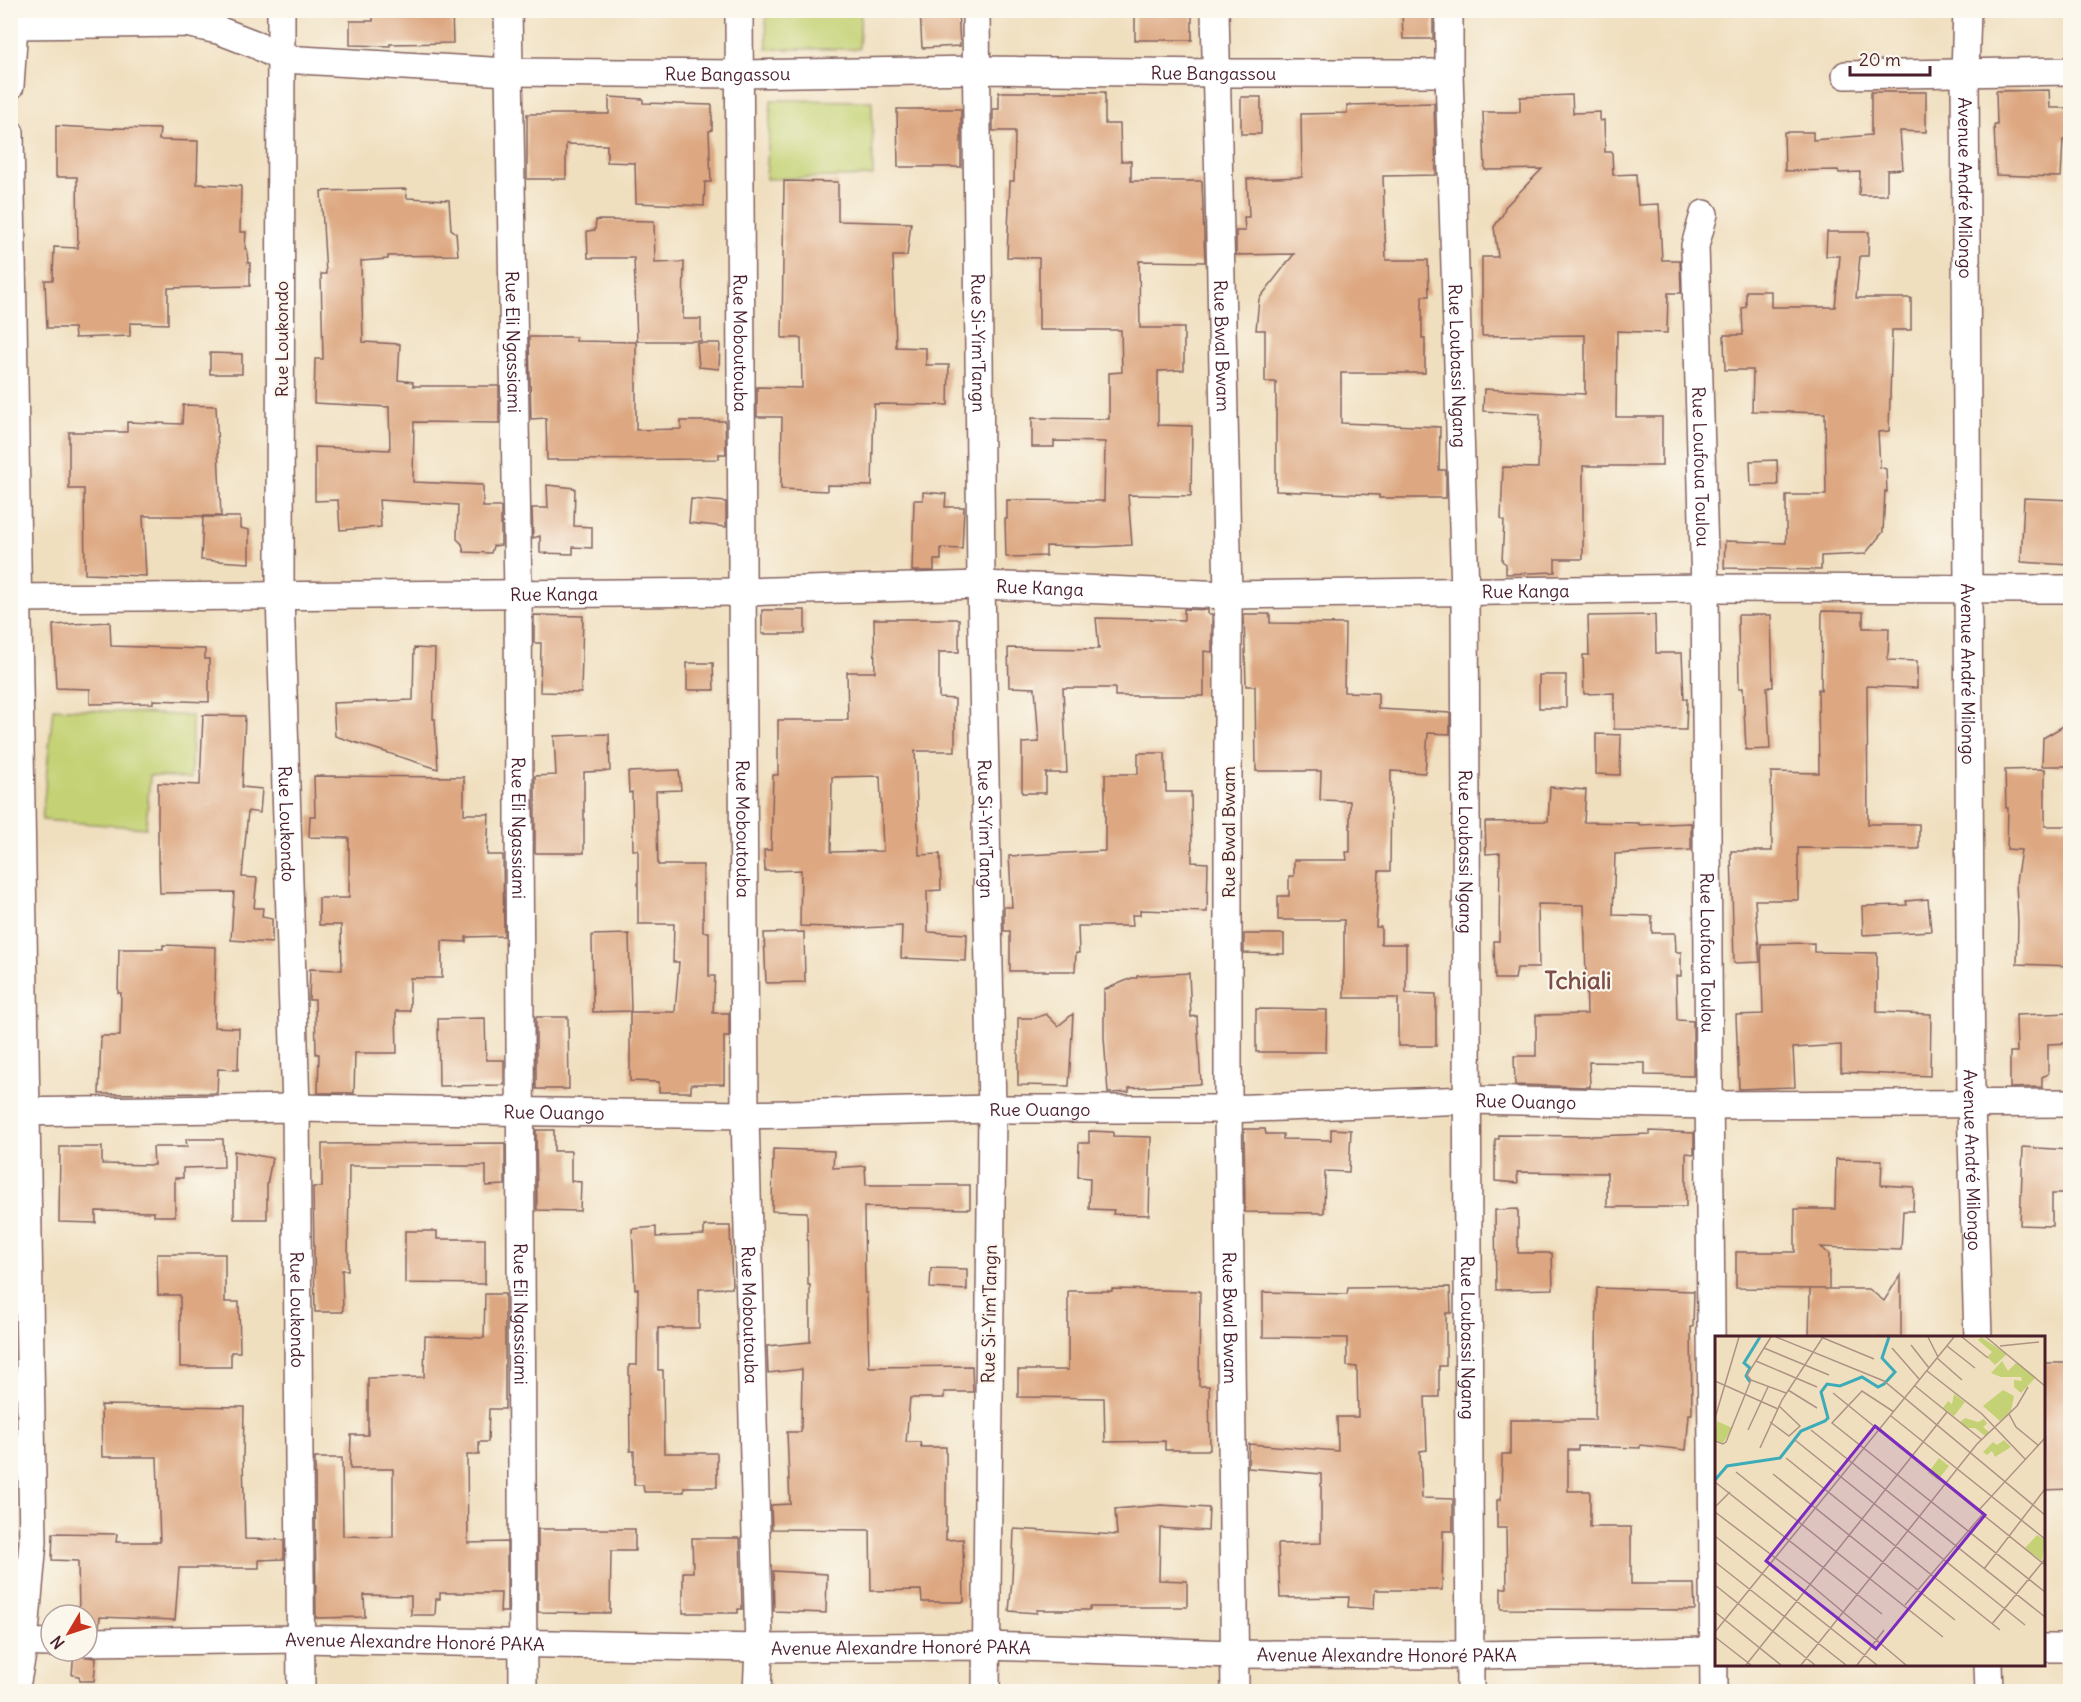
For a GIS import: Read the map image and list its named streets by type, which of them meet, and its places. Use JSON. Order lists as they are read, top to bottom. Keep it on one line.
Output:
{"streets":{"street":["Rue Bangassou","Avenue André Milongo","Rue Loukondo","Rue Eli Ngassiami","Rue Si-Yim'Tangn","Rue Moboutouba","Rue Bwal Bwam","Rue Loubassi Ngang","Rue Loufoua Toulou","Rue Kanga","Rue Ouango","Avenue Alexandre Honoré PAKA"]},"crossings":[["Rue Bangassou","Rue Loukondo"],["Rue Bangassou","Rue Eli Ngassiami"],["Rue Bangassou","Rue Si-Yim'Tangn"],["Rue Bangassou","Rue Moboutouba"],["Rue Bangassou","Rue Bwal Bwam"],["Rue Bangassou","Rue Loubassi Ngang"],["Avenue André Milongo","Rue Kanga"],["Avenue André Milongo","Rue Ouango"],["Rue Loukondo","Rue Kanga"],["Rue Loukondo","Rue Ouango"],["Rue Loukondo","Avenue Alexandre Honoré PAKA"],["Rue Eli Ngassiami","Rue Kanga"],["Rue Eli Ngassiami","Rue Ouango"],["Rue Eli Ngassiami","Avenue Alexandre Honoré PAKA"],["Rue Si-Yim'Tangn","Rue Kanga"],["Rue Si-Yim'Tangn","Rue Ouango"],["Rue Si-Yim'Tangn","Avenue Alexandre Honoré PAKA"],["Rue Moboutouba","Rue Kanga"],["Rue Moboutouba","Rue Ouango"],["Rue Moboutouba","Avenue Alexandre Honoré PAKA"],["Rue Bwal Bwam","Rue Kanga"],["Rue Bwal Bwam","Rue Ouango"],["Rue Bwal Bwam","Avenue Alexandre Honoré PAKA"],["Rue Loubassi Ngang","Rue Kanga"],["Rue Loubassi Ngang","Rue Ouango"],["Rue Loubassi Ngang","Avenue Alexandre Honoré PAKA"],["Rue Loufoua Toulou","Rue Kanga"],["Rue Loufoua Toulou","Rue Ouango"],["Rue Loufoua Toulou","Avenue Alexandre Honoré PAKA"]],"districts":["Tchiali"],"scale_bar":"20 m","north":"bottom left"}
